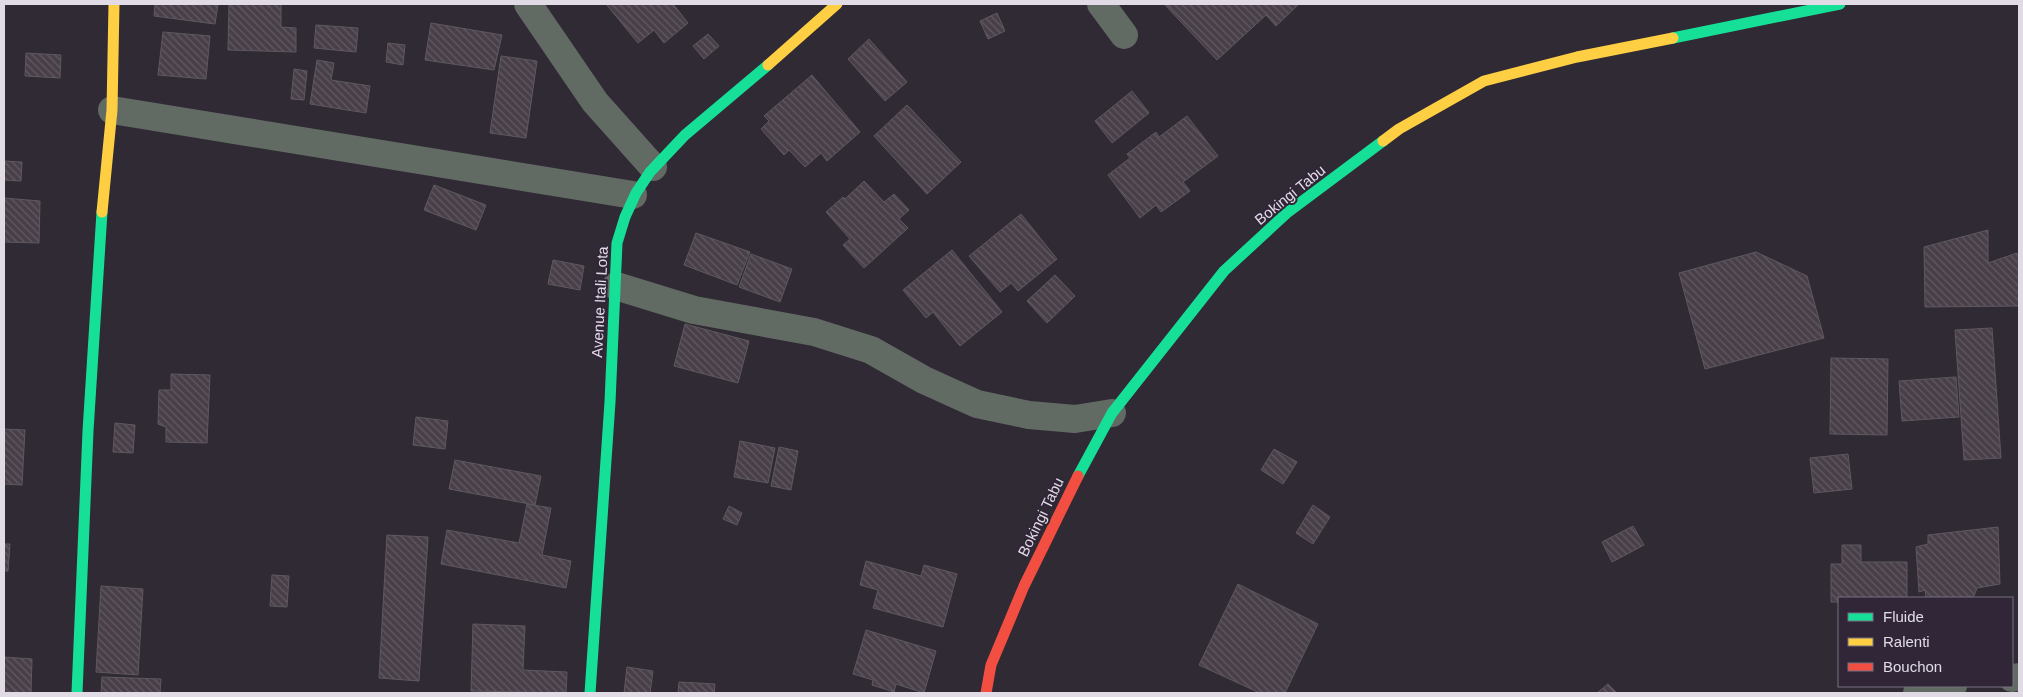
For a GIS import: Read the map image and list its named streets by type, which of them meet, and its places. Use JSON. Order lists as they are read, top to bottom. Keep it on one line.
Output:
{"streets":{"street":["Bokingi Tabu","Avenue Itali Lota"]},"legend":["Fluide","Ralenti","Bouchon"]}
